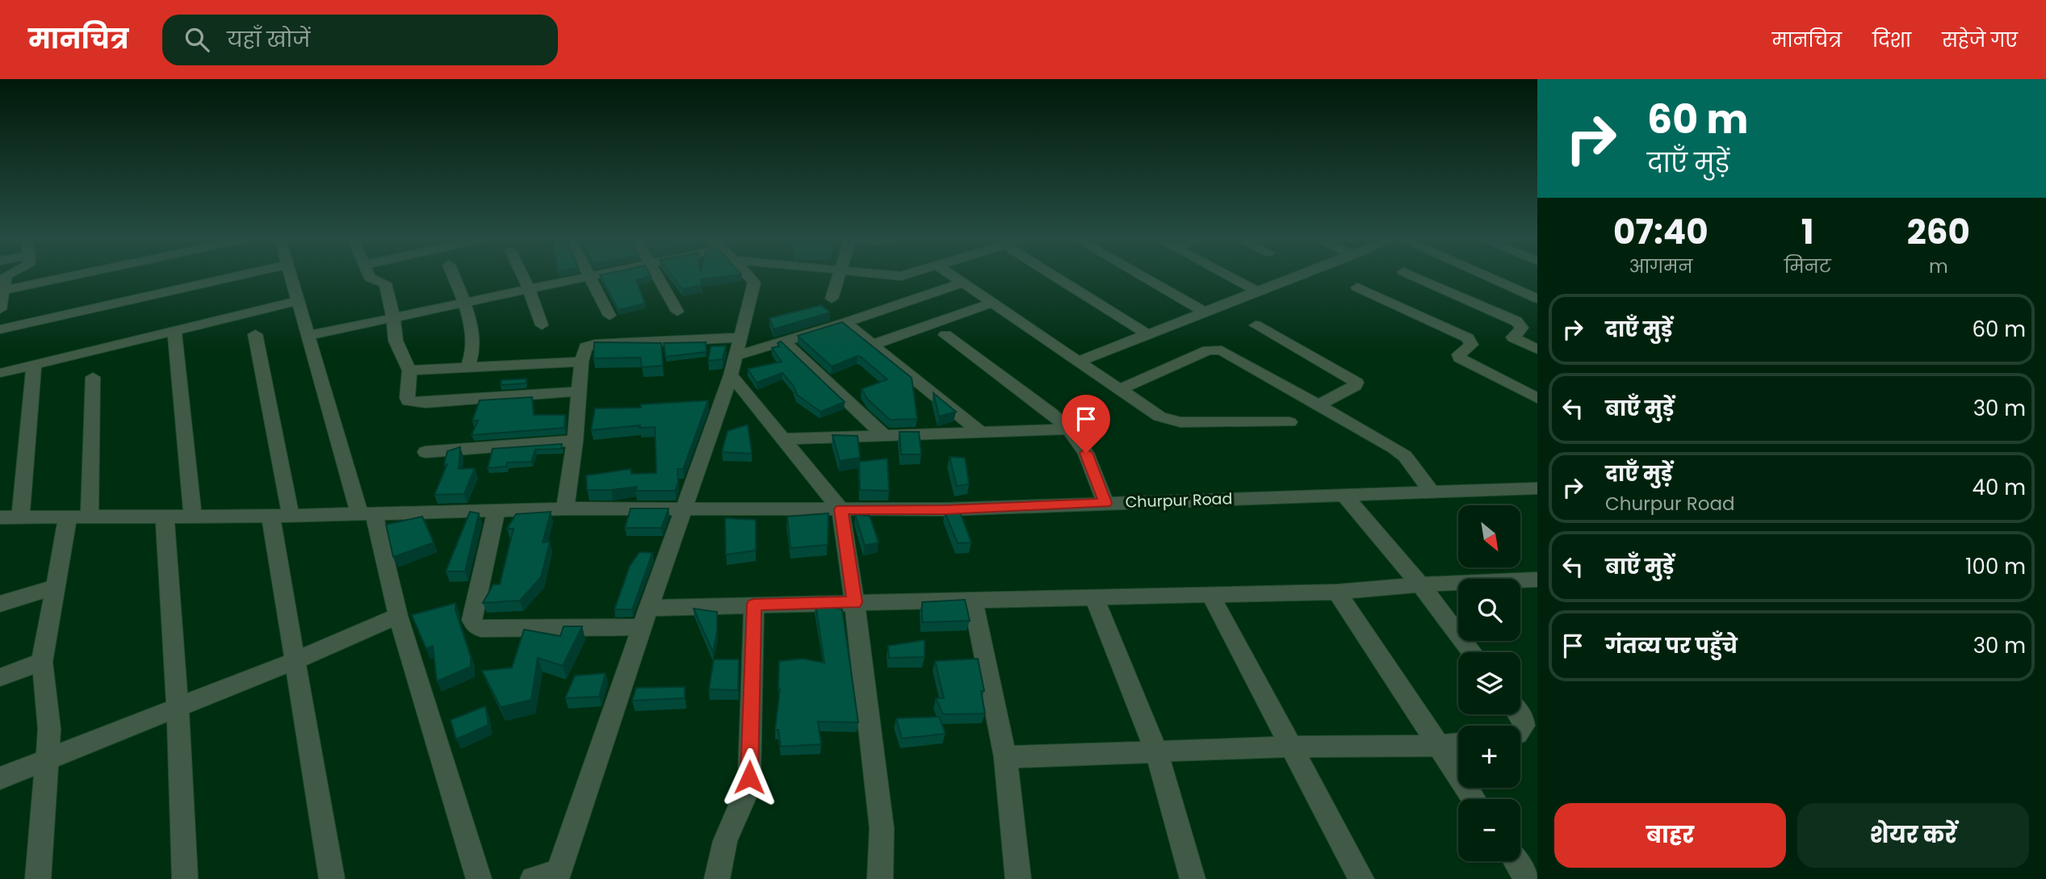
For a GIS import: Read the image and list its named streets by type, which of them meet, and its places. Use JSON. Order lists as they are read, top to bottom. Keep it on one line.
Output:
{"streets":{"street":["Churpur Road"]},"north":"bottom right","page":{"header":"मानचित्र","search":"यहाँ खोजें","nav":["मानचित्र","दिशा","सहेजे गए"],"turn":["60 m","दाएँ मुड़ें"],"eta":["07:40","आगमन","1","मिनट","260","m"],"list":[{"name":"दाएँ मुड़ें","value":"60 m"},{"name":"बाएँ मुड़ें","value":"30 m"},{"name":"दाएँ मुड़ें","note":"Churpur Road","value":"40 m"},{"name":"बाएँ मुड़ें","value":"100 m"},{"name":"गंतव्य पर पहुँचे","value":"30 m"}],"map_buttons":["+","−"],"buttons":["बाहर","शेयर करें"]}}
